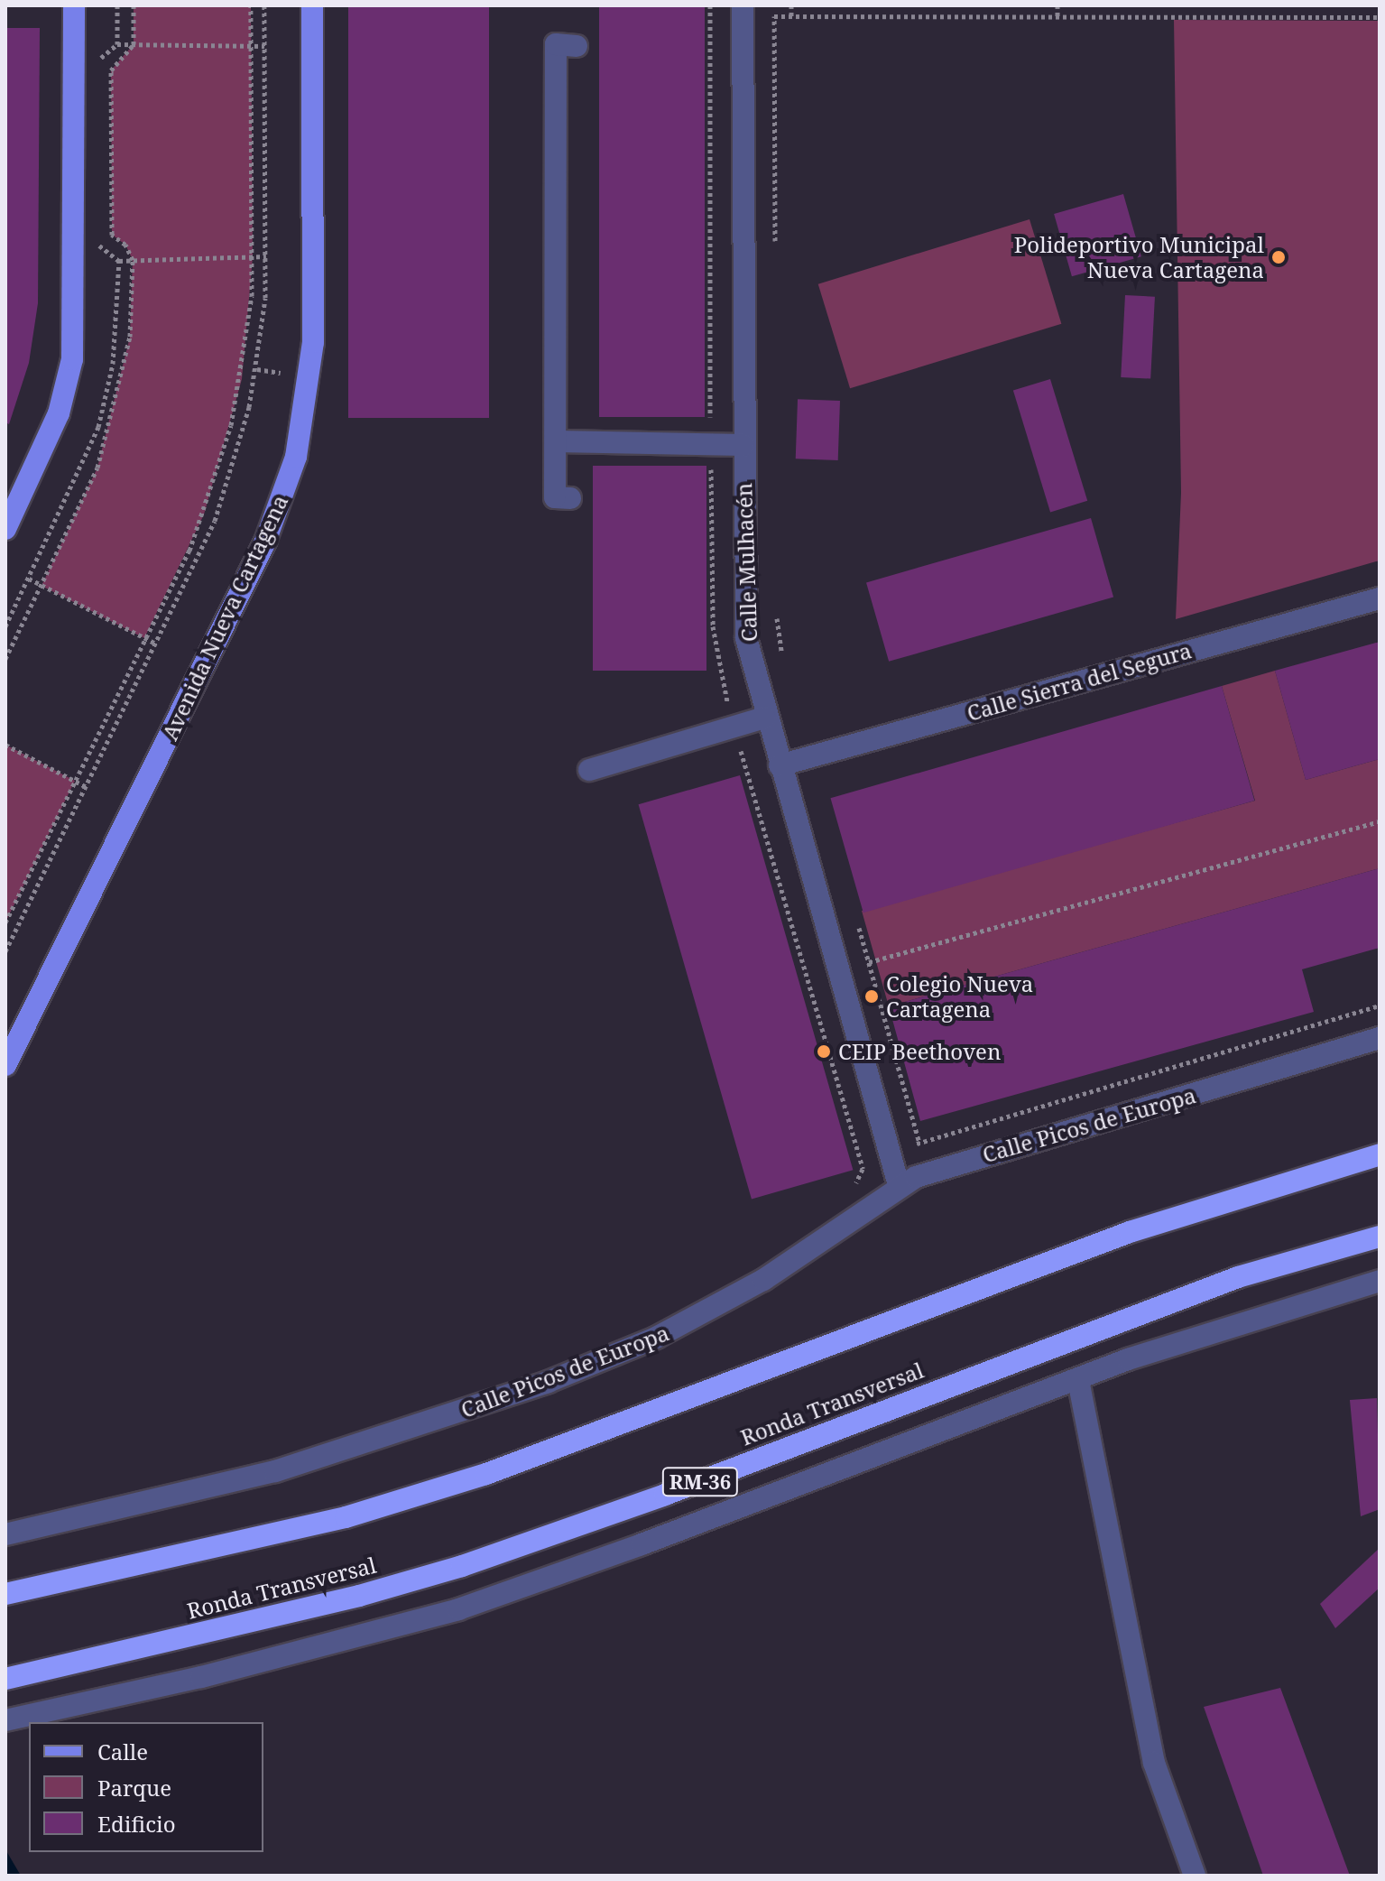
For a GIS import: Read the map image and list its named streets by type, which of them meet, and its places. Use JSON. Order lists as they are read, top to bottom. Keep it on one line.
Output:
{"streets":{"highway":["Ronda Transversal","RM-36"],"main road":["Avenida Nueva Cartagena"],"street":["Calle Mulhacén","Calle Sierra del Segura","Calle Picos de Europa"]},"crossings":[["Calle Mulhacén","Calle Sierra del Segura"],["Calle Mulhacén","Calle Picos de Europa"]],"places":["Polideportivo Municipal Nueva Cartagena","Colegio Nueva Cartagena","CEIP Beethoven"],"legend":["Calle","Parque","Edificio"]}
